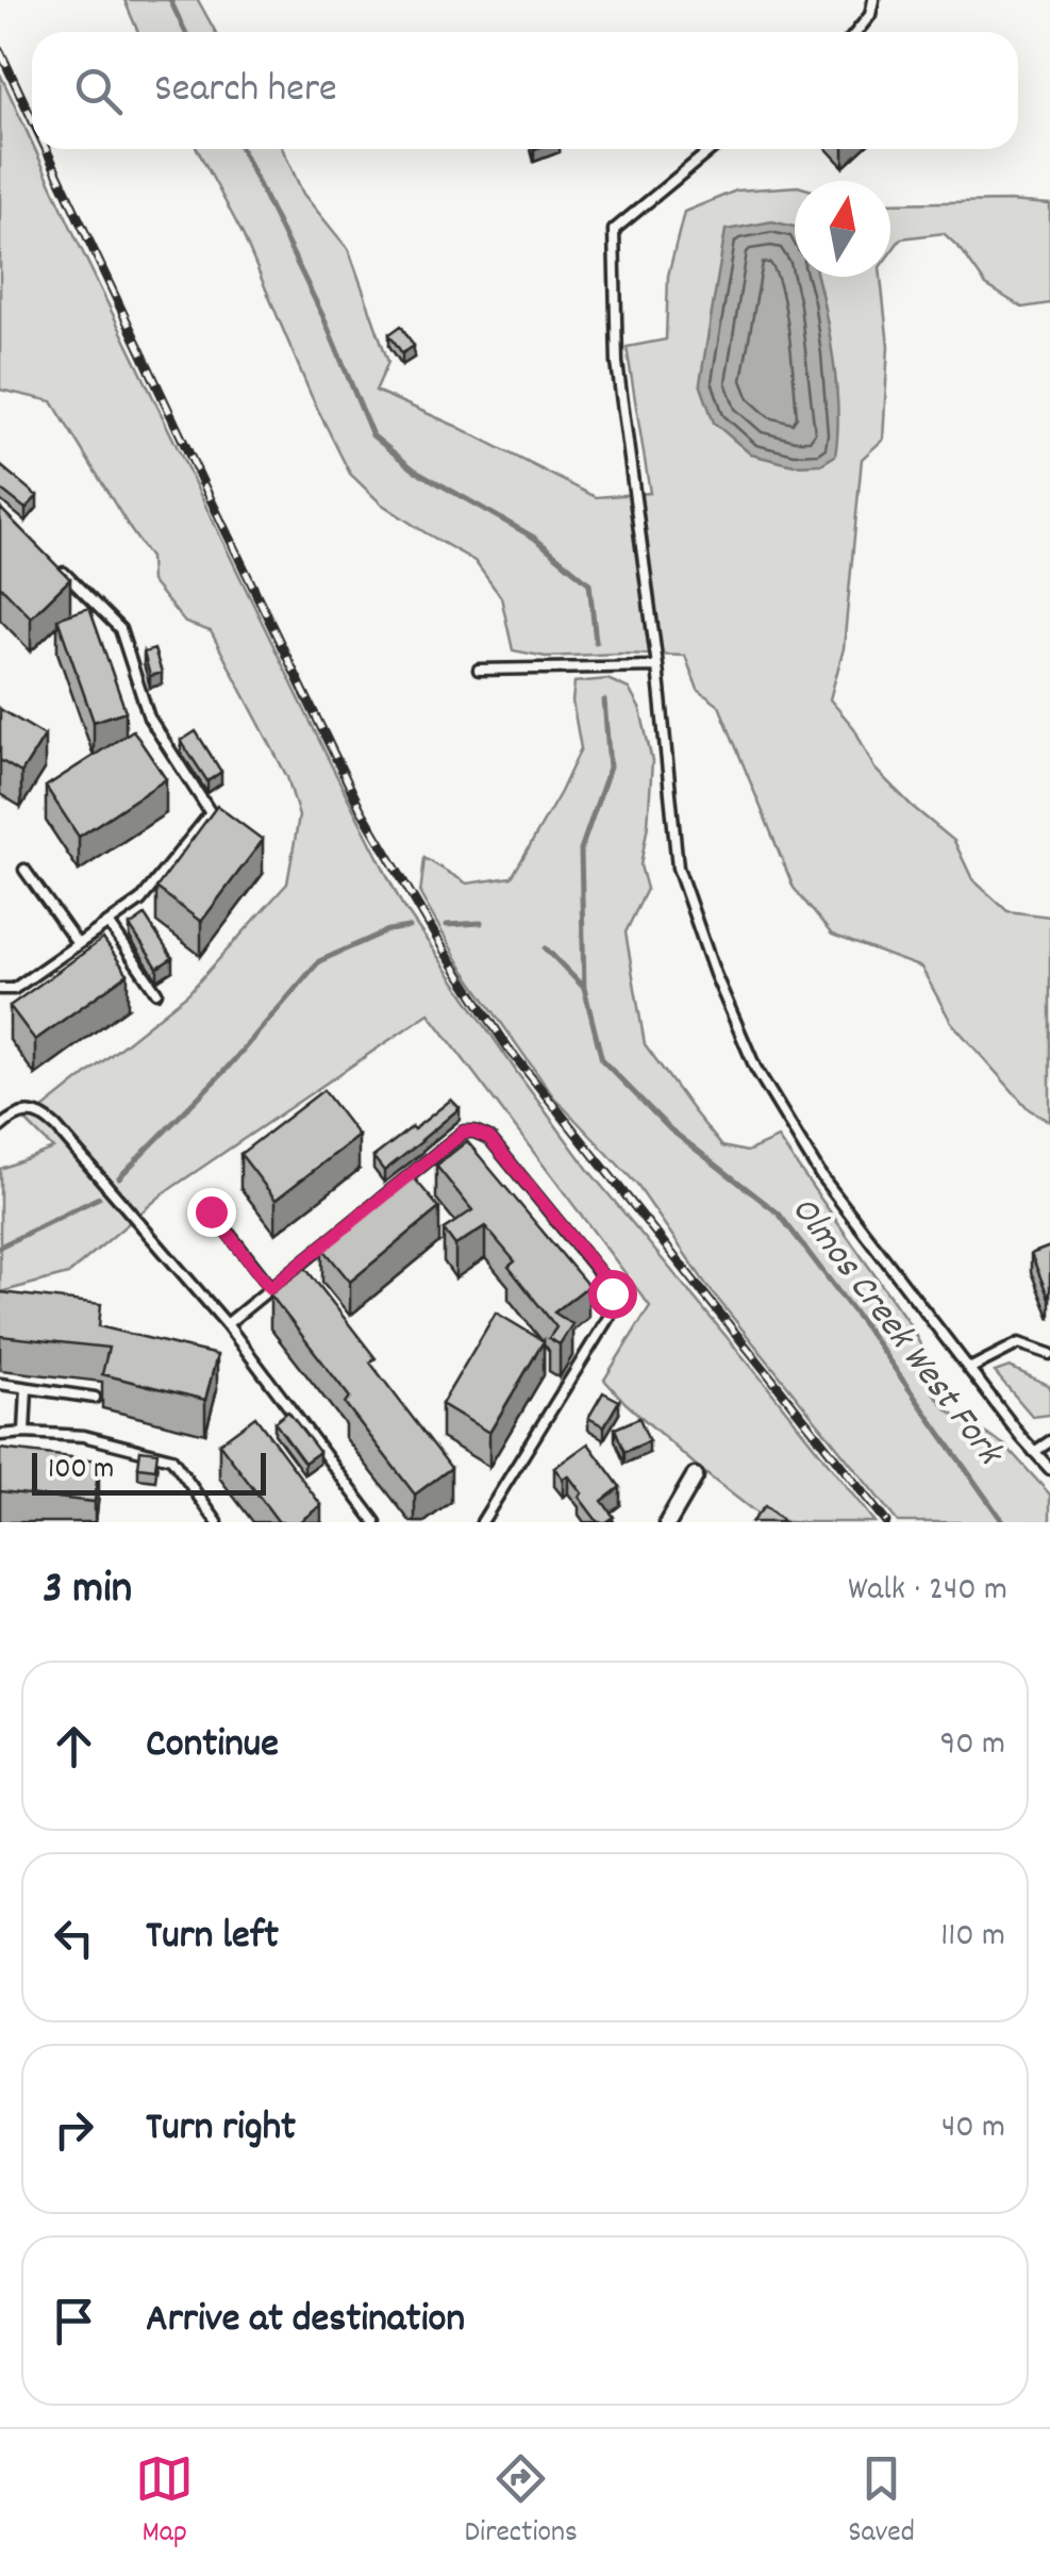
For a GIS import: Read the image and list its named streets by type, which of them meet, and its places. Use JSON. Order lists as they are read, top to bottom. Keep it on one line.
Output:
{"water":["Olmos Creek West Fork"],"scale_bar":"100 m","north":"top","page":{"search":"Search here","scale":"100 m","heading":["3 min","Walk · 240 m"],"list":[["Continue","90 m"],["Turn left","110 m"],["Turn right","40 m"],"Arrive at destination"],"nav":["Map","Directions","Saved"]}}
